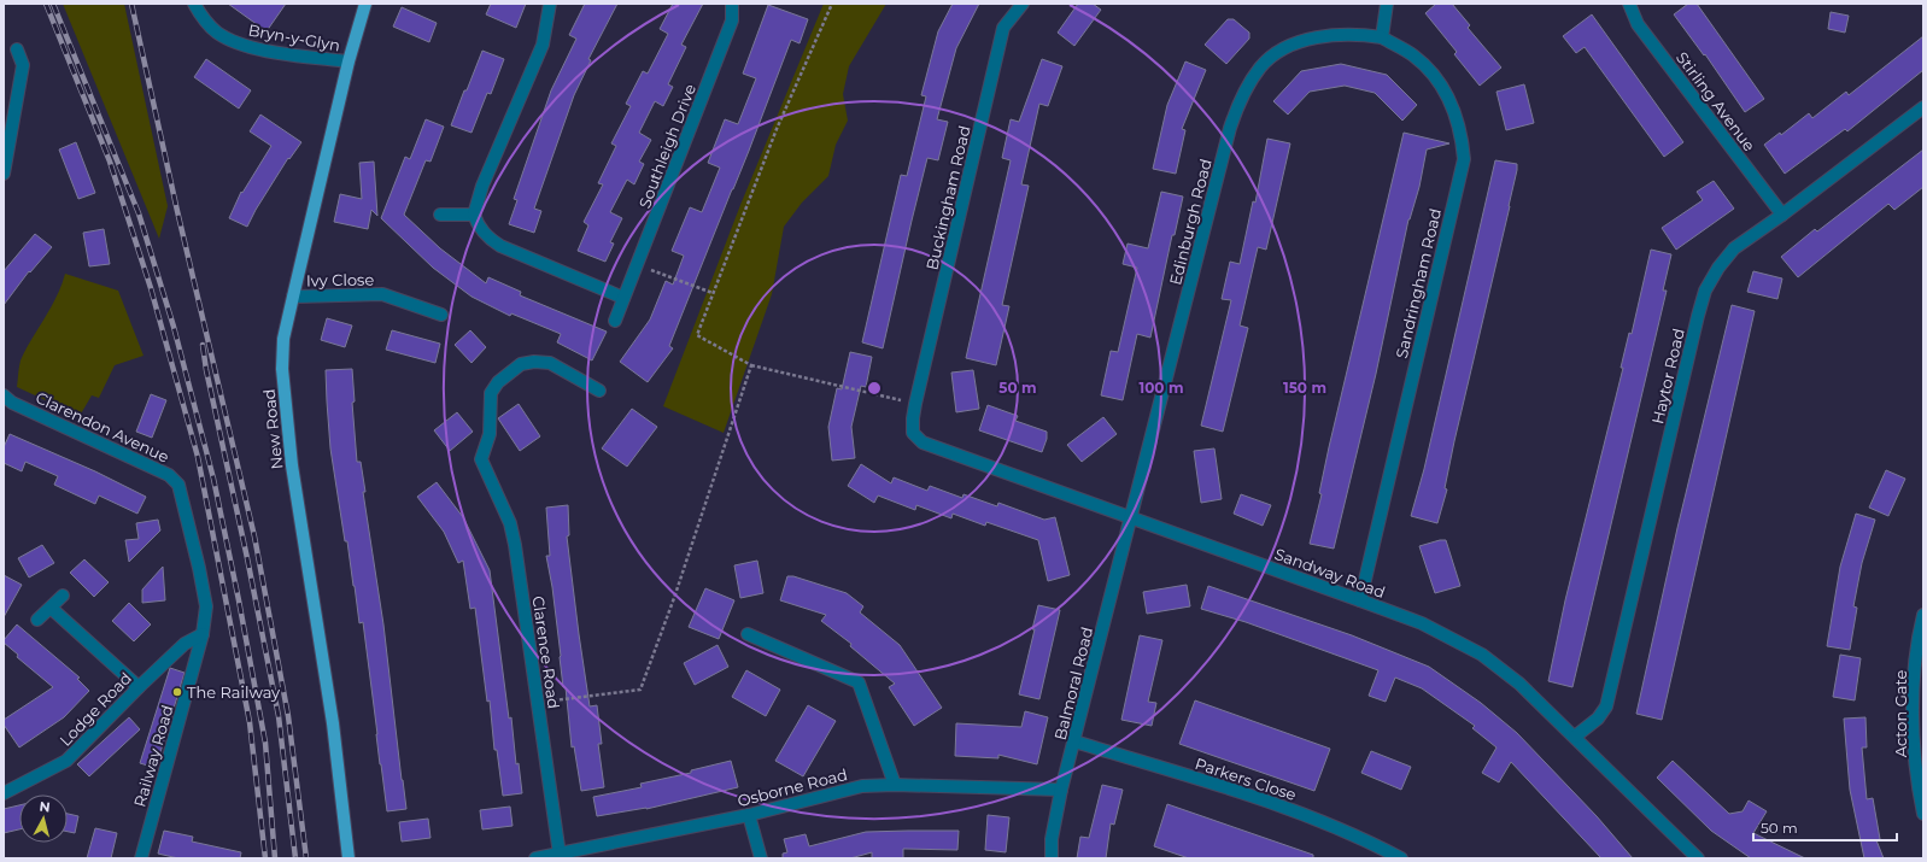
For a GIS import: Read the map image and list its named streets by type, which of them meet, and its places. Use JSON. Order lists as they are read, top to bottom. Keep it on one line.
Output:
{"streets":{"main road":["New Road"],"street":["Bryn-y-Glyn","Stirling Avenue","Southleigh Drive","Buckingham Road","Edinburgh Road","Ivy Close","Sandringham Road","Haytor Road","Clarendon Avenue","Sandway Road","Clarence Road","Balmoral Road","Lodge Road","Acton Gate","Railway Road","Parkers Close","Osborne Road"]},"crossings":[["Bryn-y-Glyn","New Road"],["Stirling Avenue","Haytor Road"],["Buckingham Road","Sandway Road"],["Edinburgh Road","Sandringham Road"],["Edinburgh Road","Sandway Road"],["Edinburgh Road","Balmoral Road"],["Ivy Close","New Road"],["Sandringham Road","Sandway Road"],["Haytor Road","Sandway Road"],["Clarendon Avenue","Lodge Road"],["Clarendon Avenue","Railway Road"],["Sandway Road","Balmoral Road"],["Clarence Road","Osborne Road"],["Balmoral Road","Parkers Close"],["Balmoral Road","Osborne Road"],["Lodge Road","Railway Road"]],"places":["The Railway"],"scale_bar":"50 m","north":"top","rings":["50 m","100 m","150 m"]}
